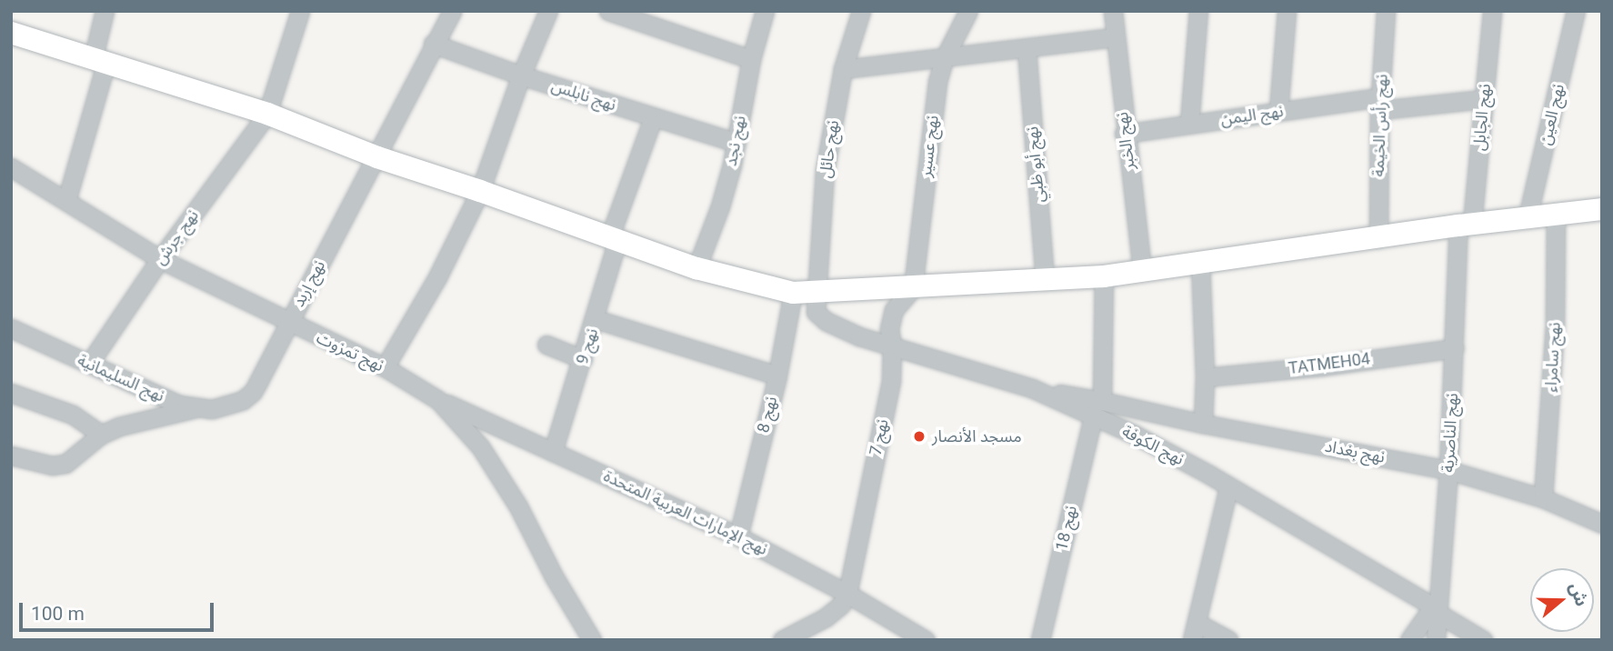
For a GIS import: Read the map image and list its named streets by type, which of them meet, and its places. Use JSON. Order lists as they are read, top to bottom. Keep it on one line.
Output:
{"streets":{"street":["نهج نابلس","نهج العين","نهج اليمن","نهج الجابل","نهج رأس الخيمة","نهج نجد","نهج الخبر","نهج عسير","نهج حائل","نهج أبو ظبي","نهج جرش","نهج إربد","نهج 9","نهج تمزوت","نهج سامراء","TATMEH04","نهج السليمانية","نهج 8","نهج الناصرية","نهج 7","نهج الكوفة","نهج بغداد","نهج الإمارات العربية المتحدة","نهج 18"]},"crossings":[["نهج نابلس","نهج نجد"],["نهج نابلس","نهج إربد"],["نهج نابلس","نهج 9"],["نهج اليمن","نهج الجابل"],["نهج اليمن","نهج رأس الخيمة"],["نهج اليمن","نهج الخبر"],["نهج الجابل","نهج الناصرية"],["نهج عسير","نهج 7"],["نهج حائل","نهج الكوفة"],["نهج جرش","نهج تمزوت"],["نهج جرش","نهج السليمانية"],["نهج إربد","نهج تمزوت"],["نهج إربد","نهج السليمانية"],["نهج 9","نهج الإمارات العربية المتحدة"],["نهج تمزوت","نهج الإمارات العربية المتحدة"],["نهج سامراء","نهج بغداد"],["TATMEH04","نهج الناصرية"],["نهج 8","نهج الإمارات العربية المتحدة"],["نهج الناصرية","نهج الكوفة"],["نهج الناصرية","نهج بغداد"],["نهج 7","نهج الكوفة"],["نهج 7","نهج الإمارات العربية المتحدة"],["نهج الكوفة","نهج بغداد"],["نهج الكوفة","نهج 18"],["نهج بغداد","نهج 18"]],"places":["مسجد الأنصار"],"scale_bar":"100 m","north":"right"}
